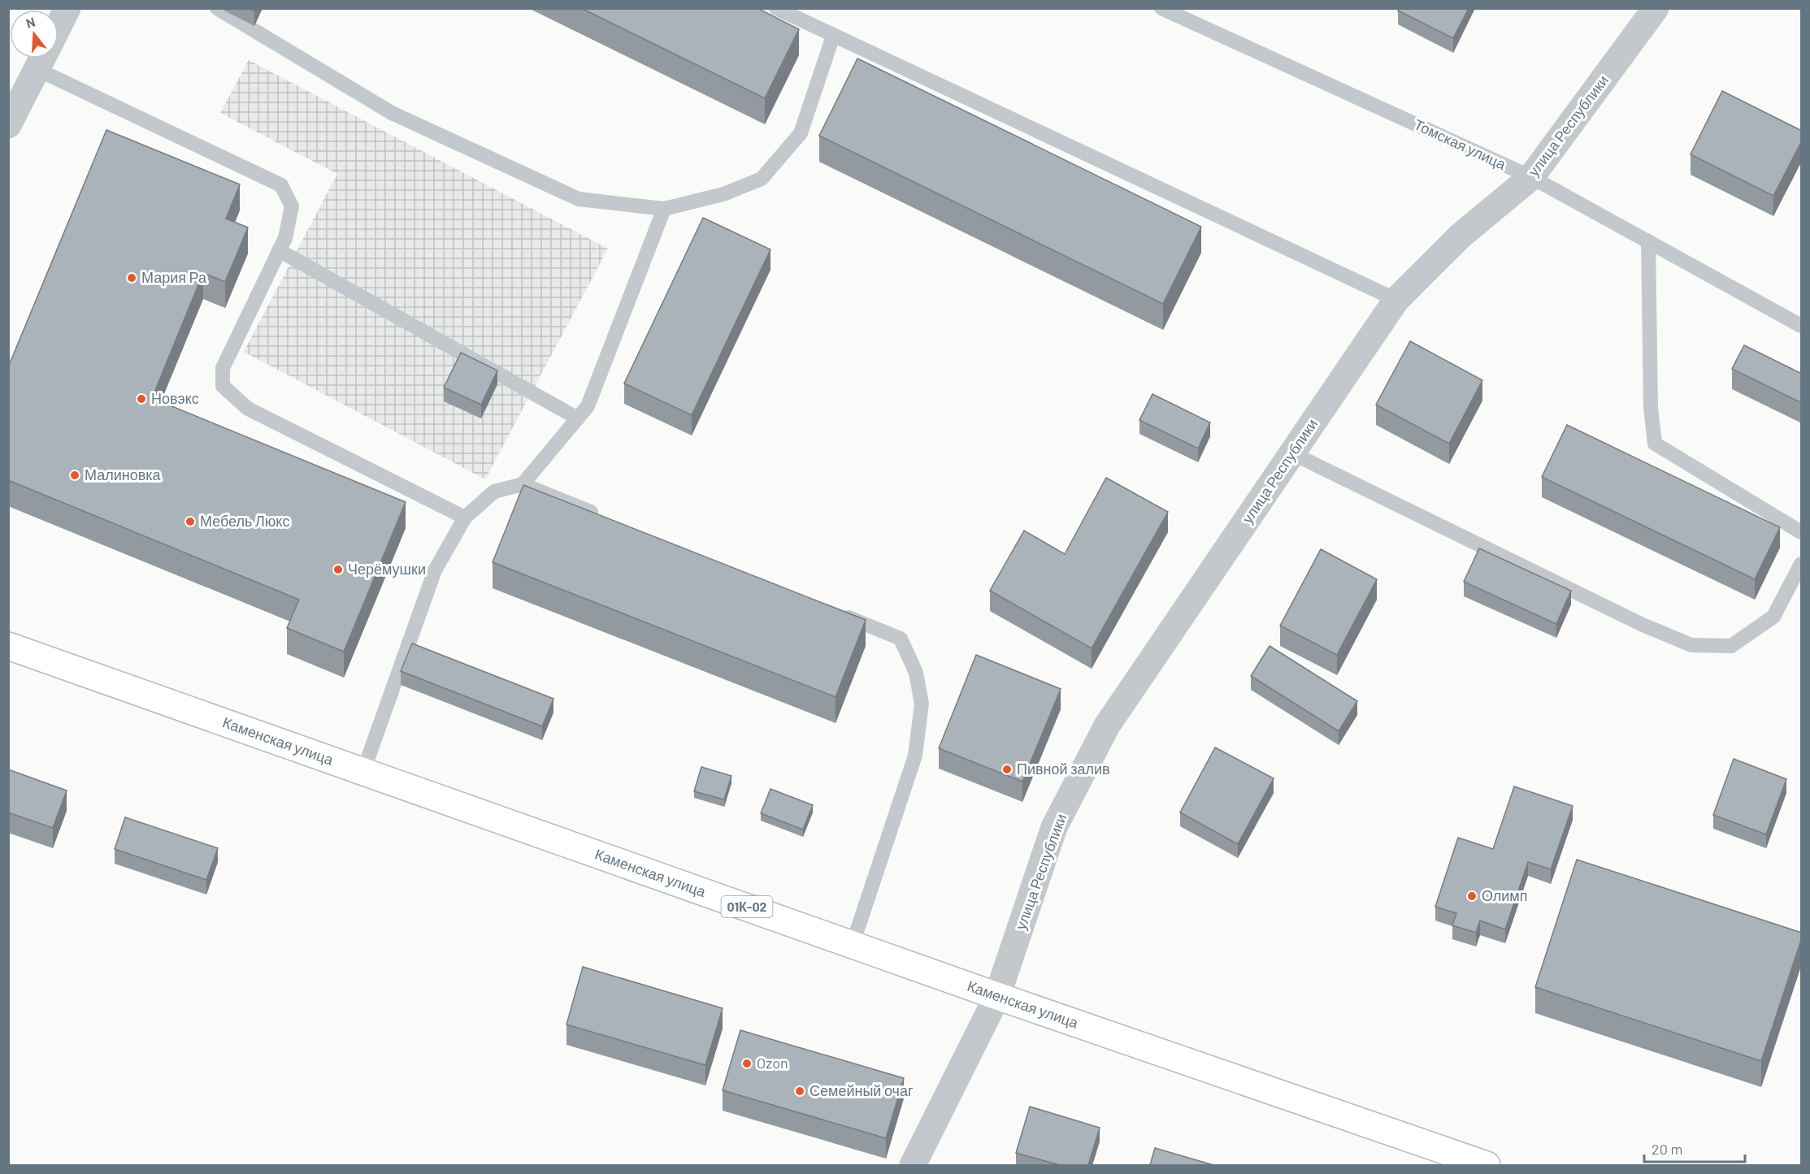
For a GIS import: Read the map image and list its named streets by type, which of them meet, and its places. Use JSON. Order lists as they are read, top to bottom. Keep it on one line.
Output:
{"streets":{"main road":["Каменская улица","01К-02"],"street":["улица Республики"],"lane":["Томская улица"]},"crossings":[["улица Республики","Томская улица"],["улица Республики","Каменская улица"]],"places":["Мария Ра","Новэкс","Малиновка","Мебель Люкс","Черёмушки","Пивной залив","Олимп","Ozon","Семейный очаг"],"scale_bar":"20 m","north":"top"}
